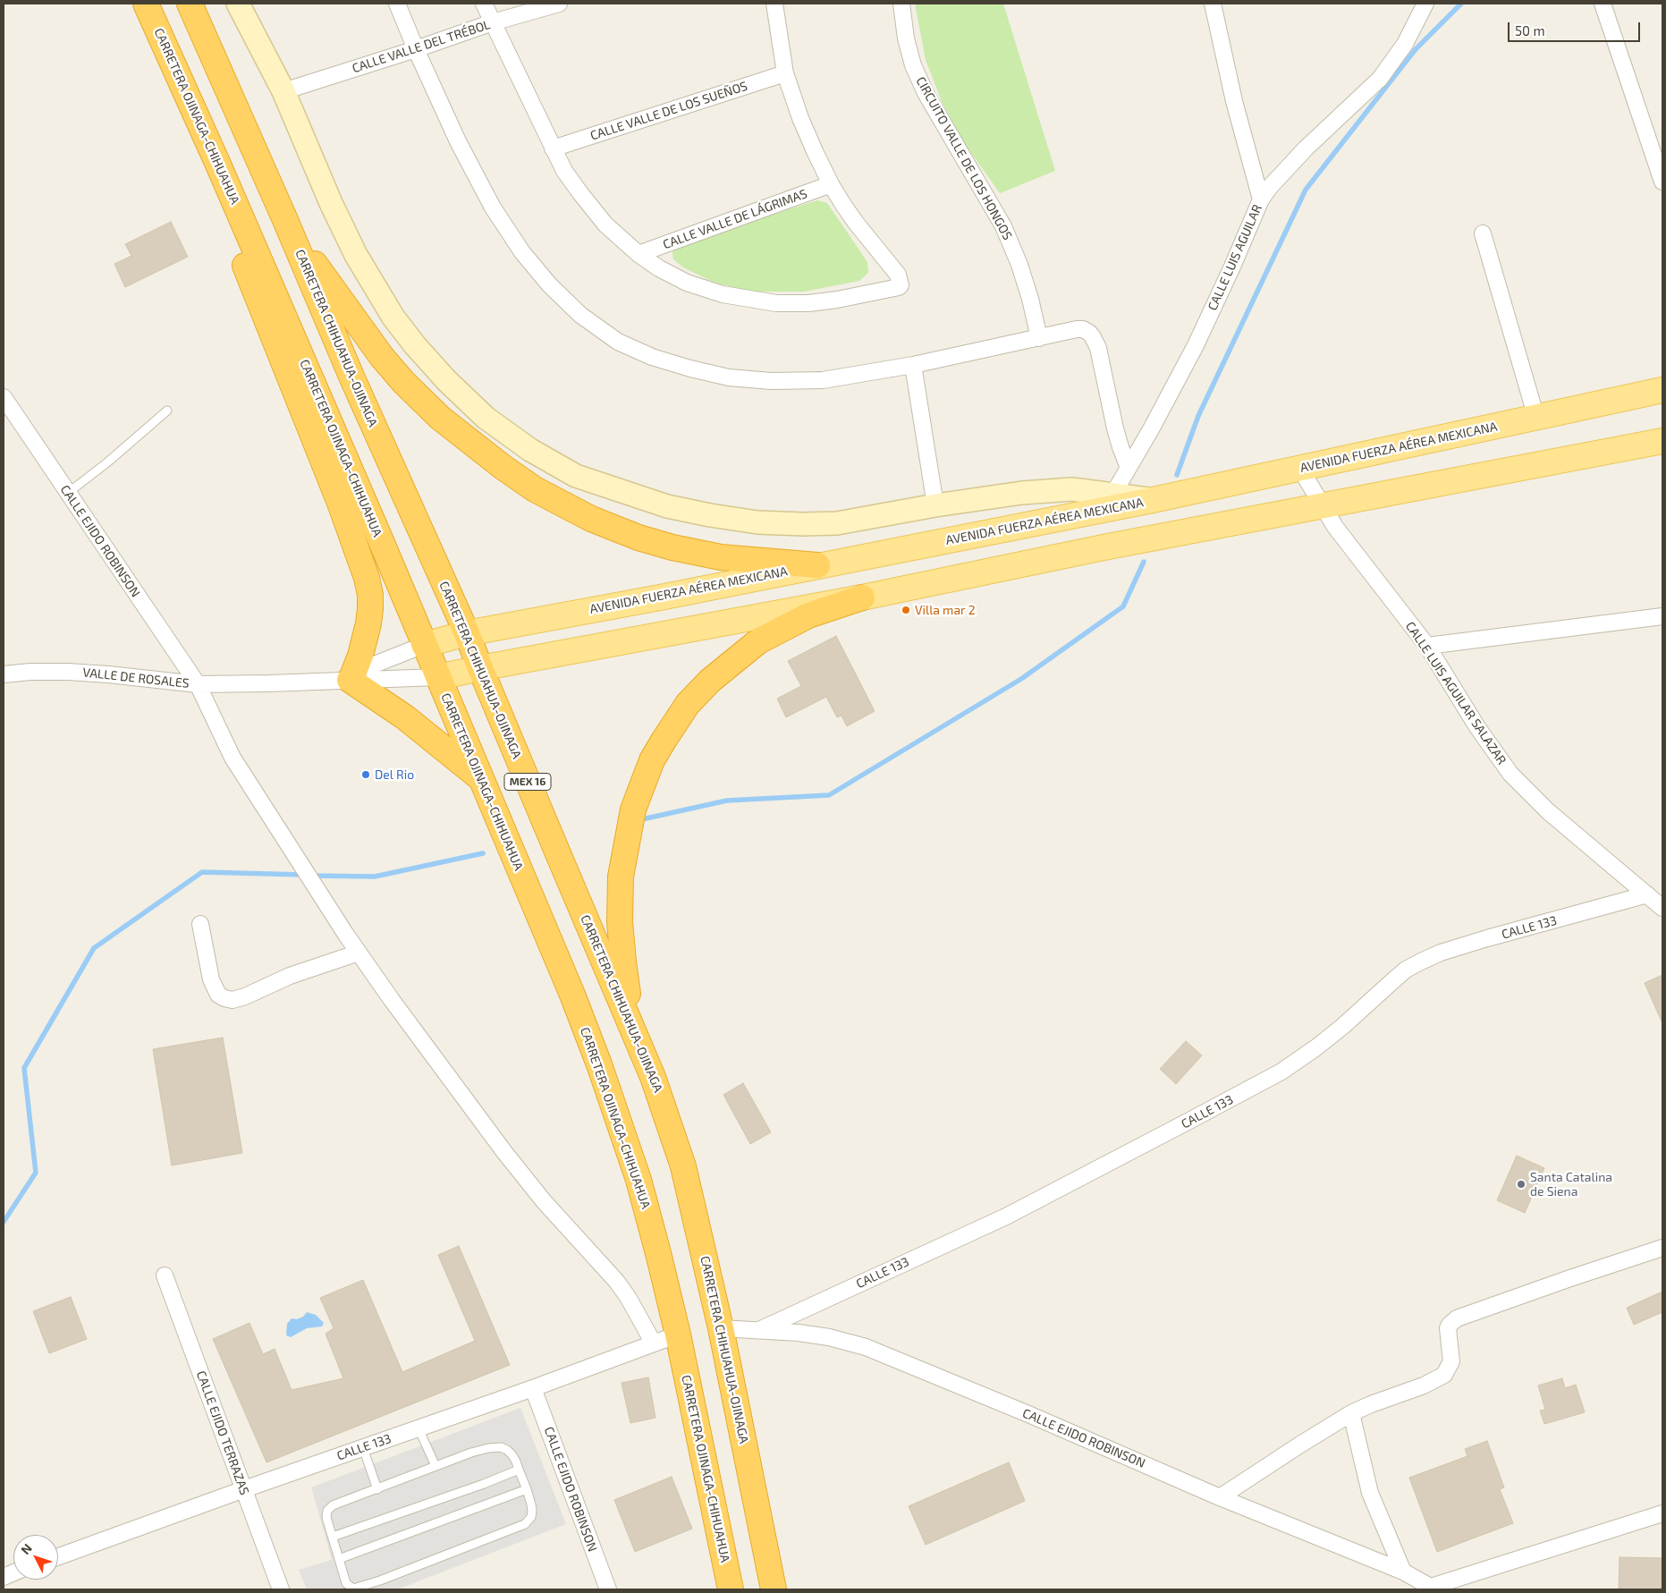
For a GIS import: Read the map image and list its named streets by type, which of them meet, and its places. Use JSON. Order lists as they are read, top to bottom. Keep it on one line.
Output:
{"streets":{"highway":["CARRETERA OJINAGA-CHIHUAHUA","CARRETERA CHIHUAHUA-OJINAGA","MEX 16"],"main road":["AVENIDA FUERZA AÉREA MEXICANA"],"street":["CALLE VALLE DEL TRÉBOL","CALLE VALLE DE LOS SUEÑOS","CIRCUITO VALLE DE LOS HONGOS","CALLE VALLE DE LÁGRIMAS","CALLE LUIS AGUILAR","CALLE EJIDO ROBINSON","VALLE DE ROSALES","CALLE LUIS AGUILAR SALAZAR","CALLE 133","CALLE EJIDO TERRAZAS"]},"crossings":[["CARRETERA OJINAGA-CHIHUAHUA","AVENIDA FUERZA AÉREA MEXICANA"],["CARRETERA OJINAGA-CHIHUAHUA","VALLE DE ROSALES"],["CARRETERA OJINAGA-CHIHUAHUA","CALLE 133"],["CARRETERA CHIHUAHUA-OJINAGA","AVENIDA FUERZA AÉREA MEXICANA"],["CARRETERA CHIHUAHUA-OJINAGA","CALLE EJIDO ROBINSON"],["AVENIDA FUERZA AÉREA MEXICANA","CALLE LUIS AGUILAR SALAZAR"],["CALLE EJIDO ROBINSON","VALLE DE ROSALES"],["CALLE EJIDO ROBINSON","CALLE 133"],["CALLE LUIS AGUILAR SALAZAR","CALLE 133"],["CALLE 133","CALLE EJIDO TERRAZAS"]],"places":["Villa mar 2","Del Rio","Santa Catalina de Siena"],"scale_bar":"50 m","north":"top left"}
